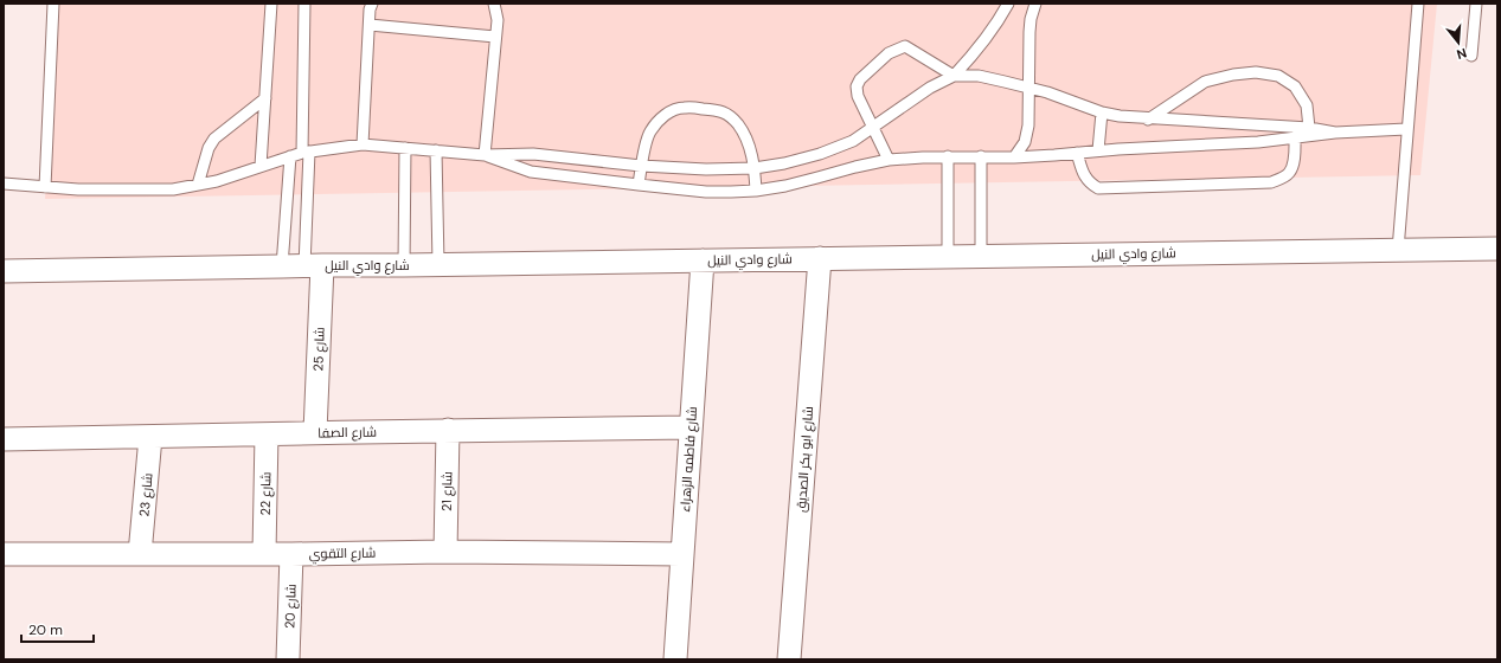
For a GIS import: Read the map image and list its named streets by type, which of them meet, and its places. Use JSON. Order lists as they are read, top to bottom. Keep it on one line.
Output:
{"streets":{"street":["شارع وادي النيل","شارع 25","شارع الصفا","شارع فاطمه الزهراء","شارع ابو بكر الصديق","شارع 21","شارع 22","شارع 23","شارع التقوي","شارع 20"]},"crossings":[["شارع وادي النيل","شارع 25"],["شارع وادي النيل","شارع فاطمه الزهراء"],["شارع وادي النيل","شارع ابو بكر الصديق"],["شارع 25","شارع الصفا"],["شارع الصفا","شارع فاطمه الزهراء"],["شارع الصفا","شارع 21"],["شارع الصفا","شارع 22"],["شارع الصفا","شارع 23"],["شارع فاطمه الزهراء","شارع التقوي"],["شارع 21","شارع التقوي"],["شارع 22","شارع التقوي"],["شارع 23","شارع التقوي"],["شارع التقوي","شارع 20"]],"scale_bar":"20 m","north":"bottom"}
